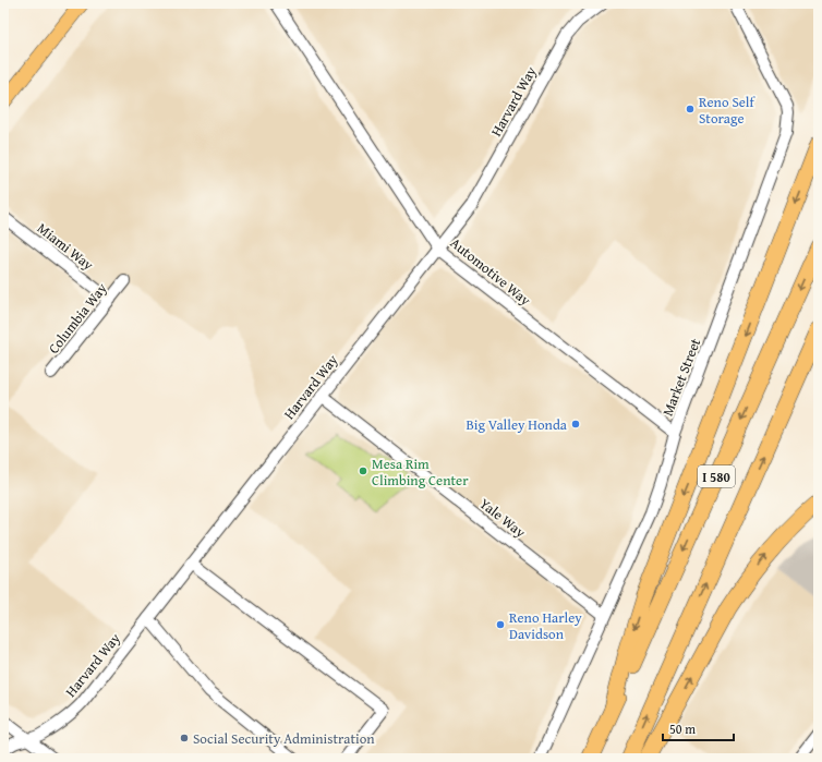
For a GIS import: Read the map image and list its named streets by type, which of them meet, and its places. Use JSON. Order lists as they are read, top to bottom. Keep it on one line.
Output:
{"streets":{"highway":["I 580"],"street":["Harvard Way","Miami Way","Automotive Way","Columbia Way","Market Street","Yale Way"]},"crossings":[["Harvard Way","Automotive Way"],["Harvard Way","Yale Way"],["Miami Way","Columbia Way"],["Automotive Way","Market Street"],["Market Street","Yale Way"]],"places":["Reno Self Storage","Big Valley Honda","Mesa Rim Climbing Center","Reno Harley Davidson","Social Security Administration"],"scale_bar":"50 m"}
